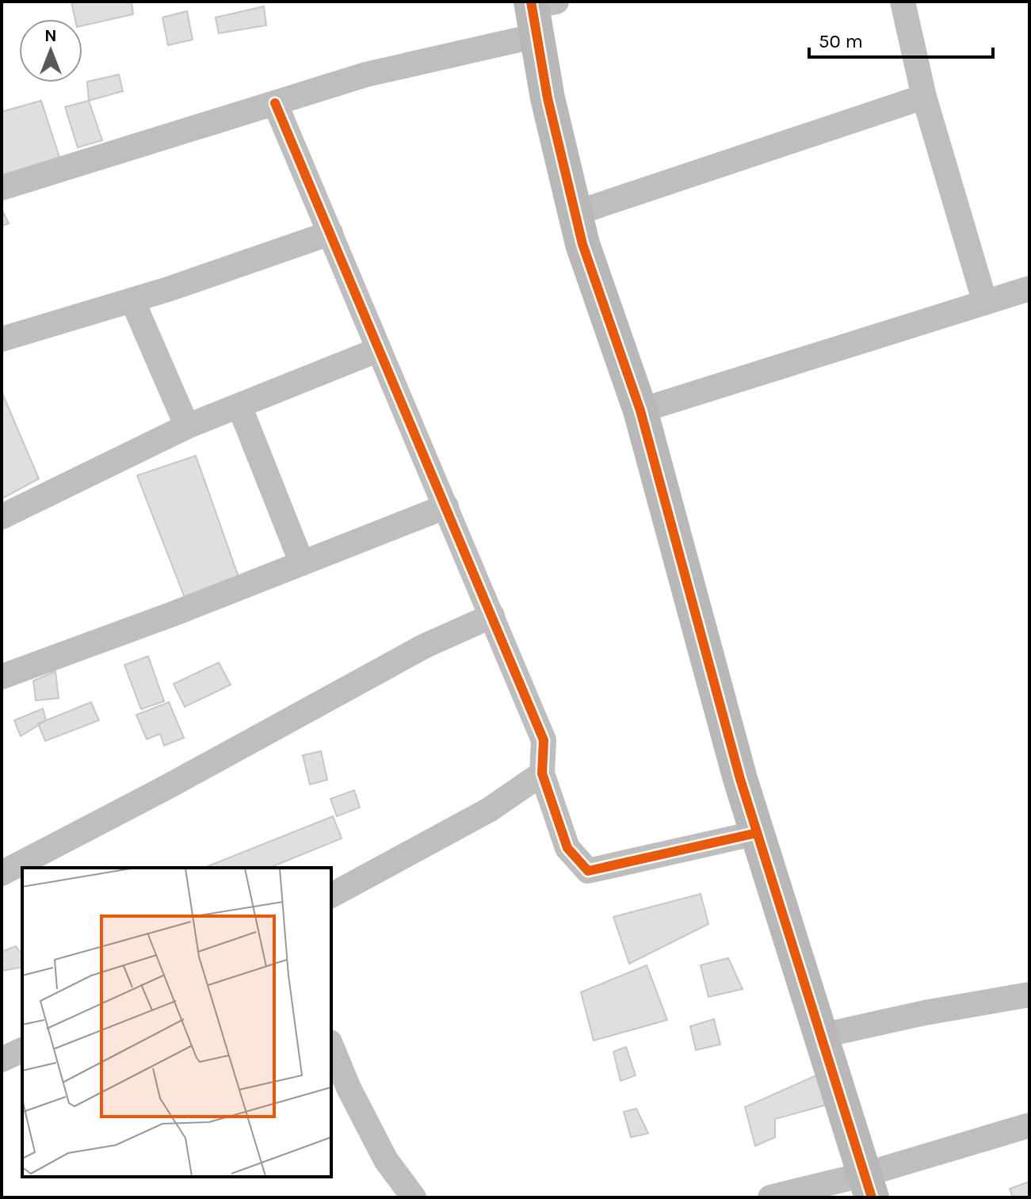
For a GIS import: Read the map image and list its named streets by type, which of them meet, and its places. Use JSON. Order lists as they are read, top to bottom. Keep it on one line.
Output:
{"scale_bar":"50 m","north":"top"}
